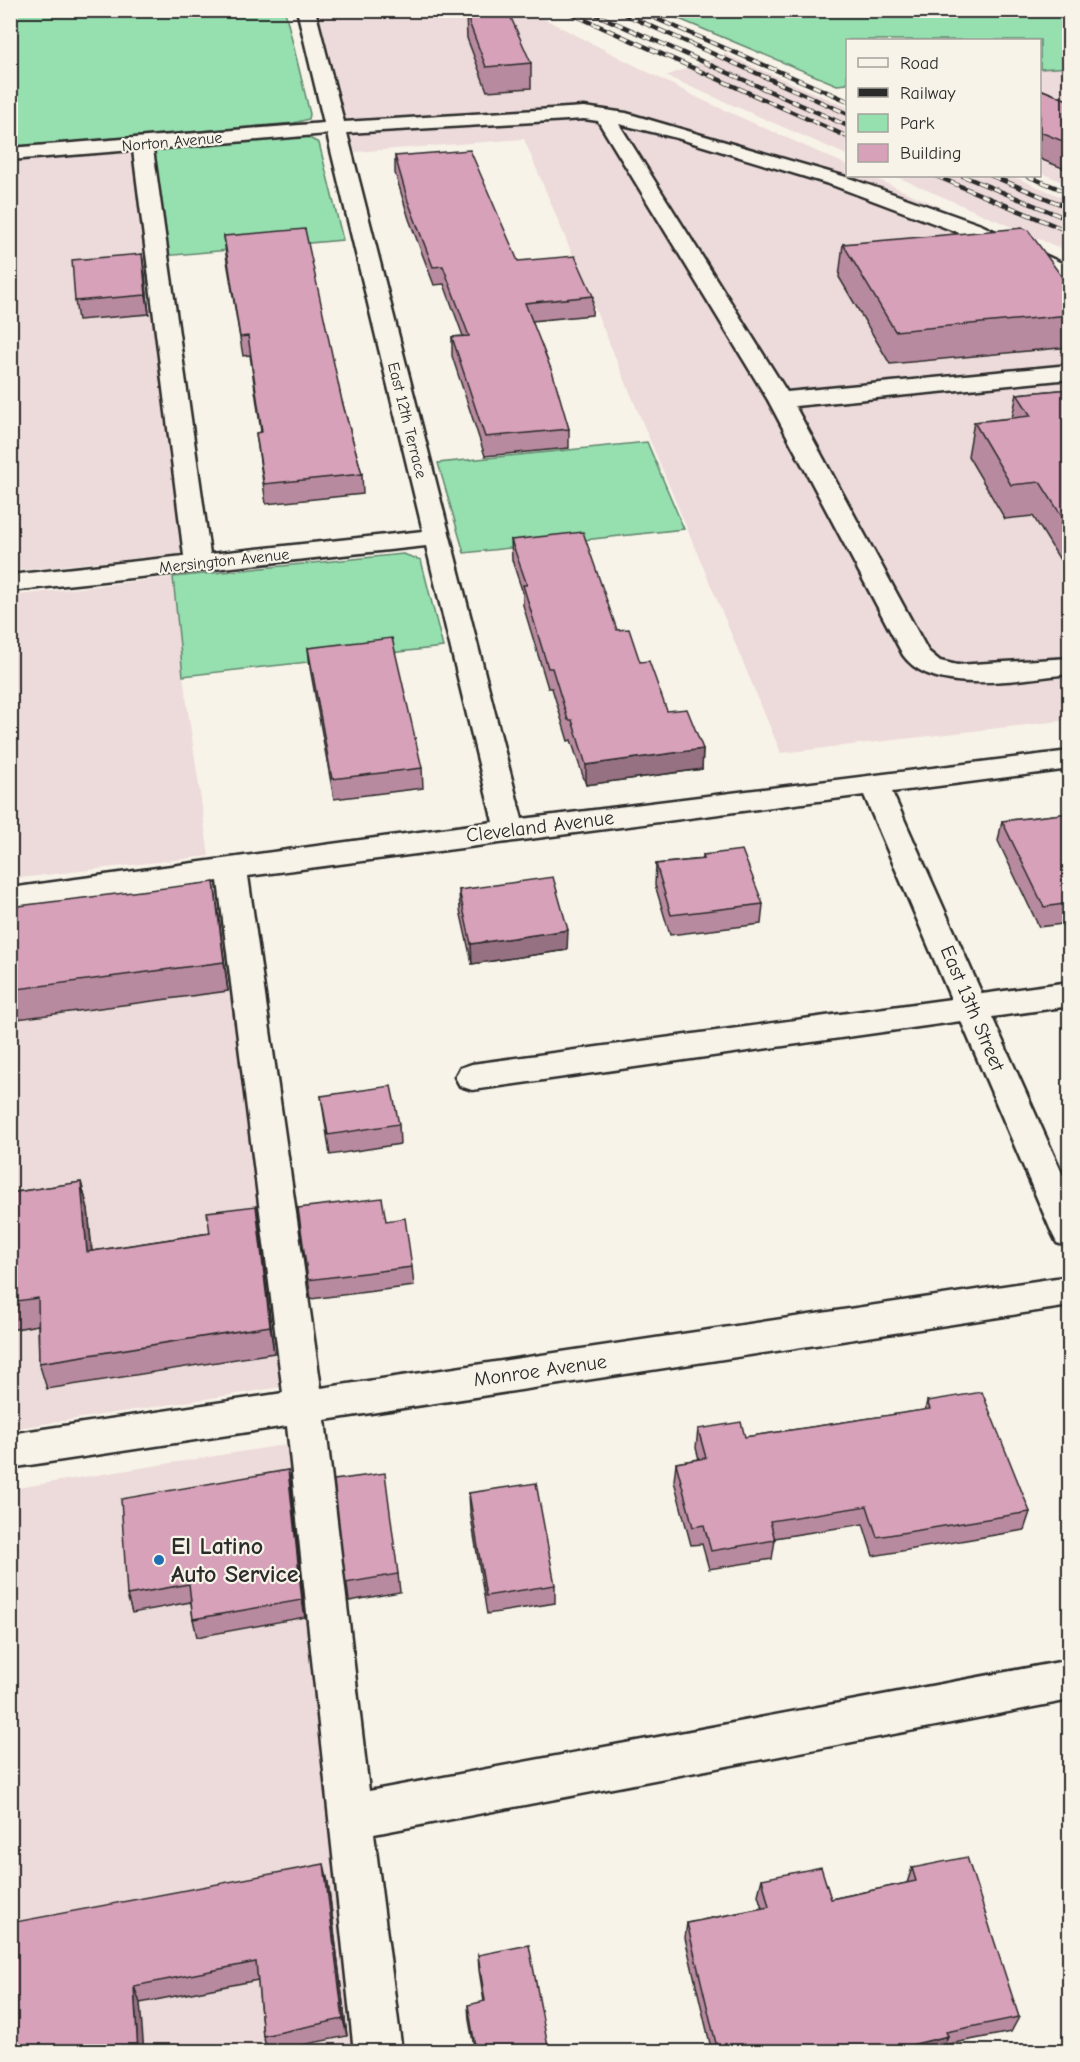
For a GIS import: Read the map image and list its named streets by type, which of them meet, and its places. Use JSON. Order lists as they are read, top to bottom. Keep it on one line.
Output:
{"streets":{"street":["Norton Avenue","East 12th Terrace","Mersington Avenue","Cleveland Avenue","East 13th Street","Monroe Avenue"]},"crossings":[["Norton Avenue","East 12th Terrace"],["East 12th Terrace","Mersington Avenue"],["East 12th Terrace","Cleveland Avenue"],["Cleveland Avenue","East 13th Street"]],"places":["El Latino Auto Service"],"legend":["Road","Railway","Park","Building"]}
